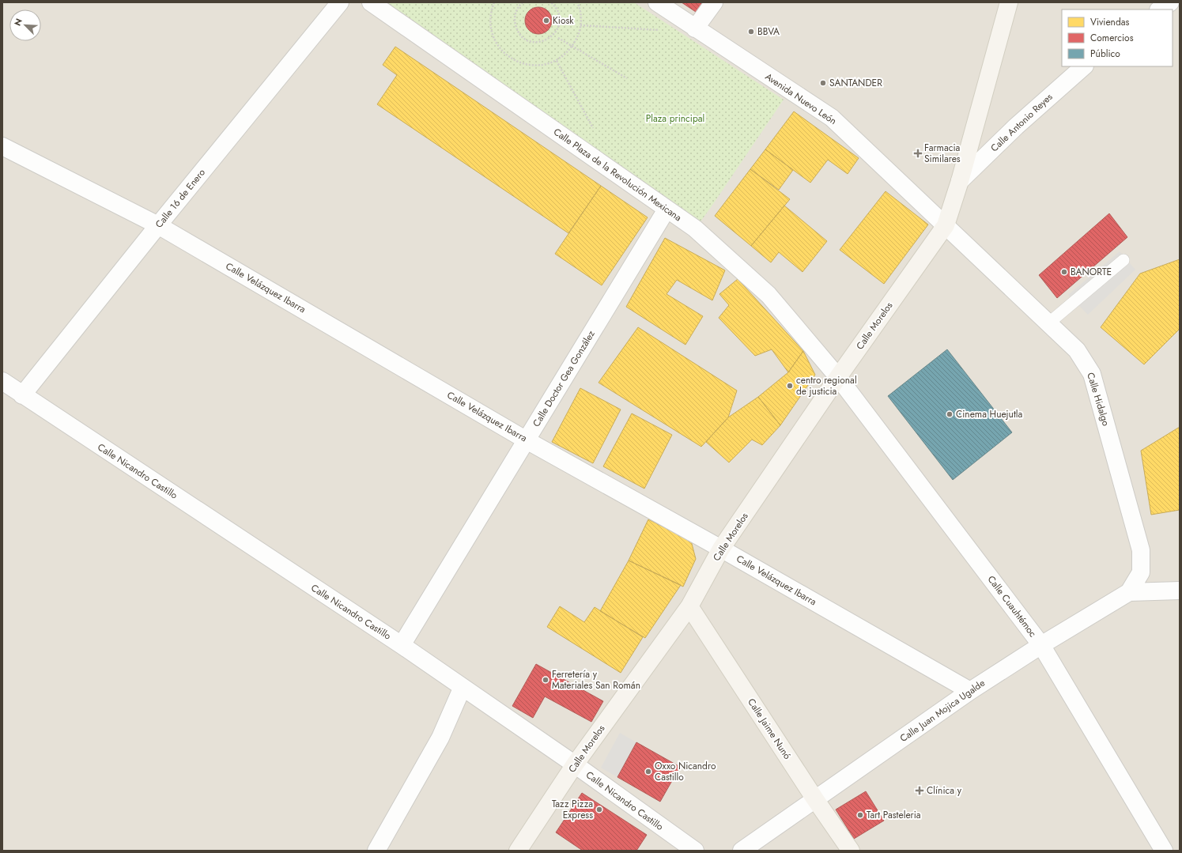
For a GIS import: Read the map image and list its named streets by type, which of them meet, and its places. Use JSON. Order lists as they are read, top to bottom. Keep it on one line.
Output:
{"streets":{"main road":["Calle Morelos","Calle Jaime Nunó"],"street":["Avenida Nuevo León","Calle Antonio Reyes","Calle Plaza de la Revolución Mexicana","Calle 16 de Enero","Calle Velázquez Ibarra","Calle Doctor Gea González","Calle Hidalgo","Calle Nicandro Castillo","Calle Cuauhtémoc","Calle Juan Mojica Ugalde"]},"crossings":[["Avenida Nuevo León","Calle Morelos"],["Avenida Nuevo León","Calle Hidalgo"],["Calle Antonio Reyes","Calle Morelos"],["Calle Plaza de la Revolución Mexicana","Calle Morelos"],["Calle Plaza de la Revolución Mexicana","Calle Doctor Gea González"],["Calle Plaza de la Revolución Mexicana","Calle Cuauhtémoc"],["Calle 16 de Enero","Calle Velázquez Ibarra"],["Calle 16 de Enero","Calle Nicandro Castillo"],["Calle Velázquez Ibarra","Calle Morelos"],["Calle Velázquez Ibarra","Calle Doctor Gea González"],["Calle Velázquez Ibarra","Calle Juan Mojica Ugalde"],["Calle Morelos","Calle Hidalgo"],["Calle Morelos","Calle Nicandro Castillo"],["Calle Morelos","Calle Cuauhtémoc"],["Calle Morelos","Calle Jaime Nunó"],["Calle Doctor Gea González","Calle Nicandro Castillo"],["Calle Hidalgo","Calle Juan Mojica Ugalde"],["Calle Cuauhtémoc","Calle Juan Mojica Ugalde"],["Calle Juan Mojica Ugalde","Calle Jaime Nunó"]],"parks":["Plaza principal"],"places":{"other":["Kiosk","BBVA","SANTANDER","BANORTE","centro regional de justicia","Cinema Huejutla","Ferretería y Materiales San Román","Oxxo Nicandro Castillo","Tazz Pizza Express","Tart Pasteleria"],"health":["Farmacia Similares","Clínica y"]},"legend":["Viviendas","Comercios","Público"],"north":"top left"}
